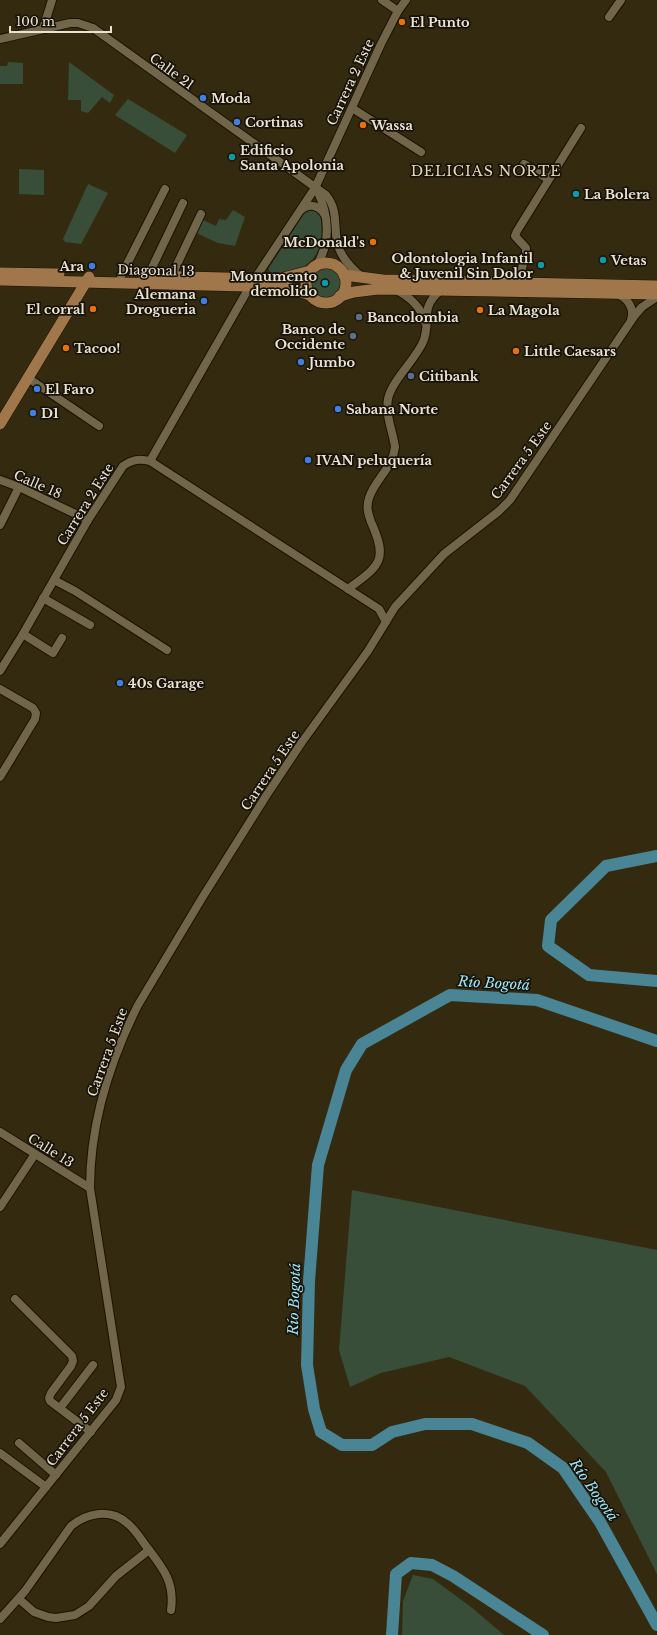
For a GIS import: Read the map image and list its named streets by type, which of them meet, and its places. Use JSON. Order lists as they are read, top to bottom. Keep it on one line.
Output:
{"streets":{"main road":["Diagonal 13"],"street":["Calle 21","Carrera 2 Este","Carrera 5 Este","Calle 18","Calle 13"]},"crossings":[["Calle 21","Carrera 2 Este"],["Carrera 2 Este","Diagonal 13"],["Carrera 2 Este","Calle 18"],["Carrera 5 Este","Calle 13"]],"districts":["DELICIAS NORTE"],"water":["Río Bogotá"],"places":["El Punto","Moda","Cortinas","Wassa","Edificio Santa Apolonia","La Bolera","McDonald's","Vetas","Odontologia Infantil & Juvenil Sin Dolor","Ara","Monumento demolido","Alemana Drogueria","El corral","La Magola","Bancolombia","Banco de Occidente","Tacoo!","Little Caesars","Jumbo","Citibank","El Faro","Sabana Norte","D1","IVAN peluquería","40s Garage"],"scale_bar":"100 m"}
